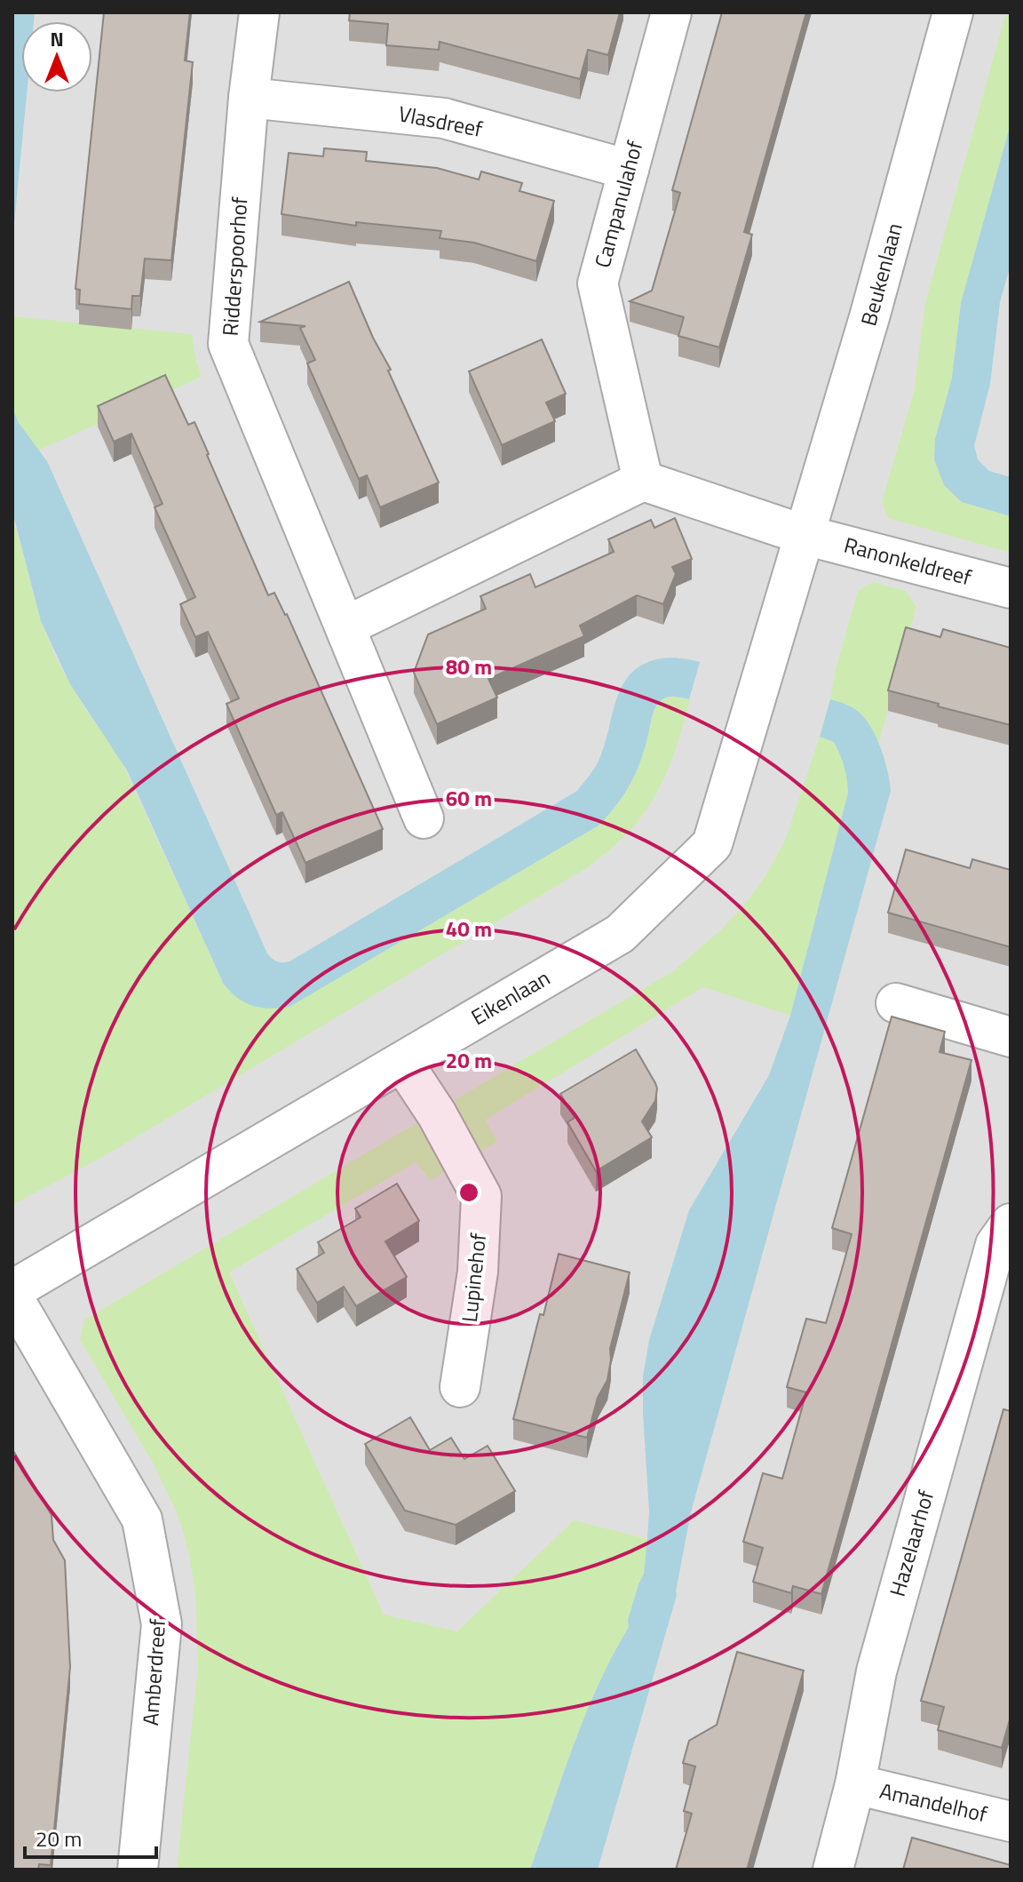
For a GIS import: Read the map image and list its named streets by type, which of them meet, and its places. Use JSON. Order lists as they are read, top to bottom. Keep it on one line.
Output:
{"streets":{"street":["Vlasdreef","Campanulahof","Ridderspoorhof","Beukenlaan","Ranonkeldreef","Eikenlaan","Lupinehof","Hazelaarhof","Amberdreef","Amandelhof"]},"crossings":[["Vlasdreef","Campanulahof"],["Vlasdreef","Ridderspoorhof"],["Beukenlaan","Ranonkeldreef"],["Beukenlaan","Eikenlaan"],["Ranonkeldreef","Eikenlaan"],["Eikenlaan","Lupinehof"],["Hazelaarhof","Amandelhof"]],"scale_bar":"20 m","north":"top","rings":["80 m","60 m","40 m","20 m"]}
